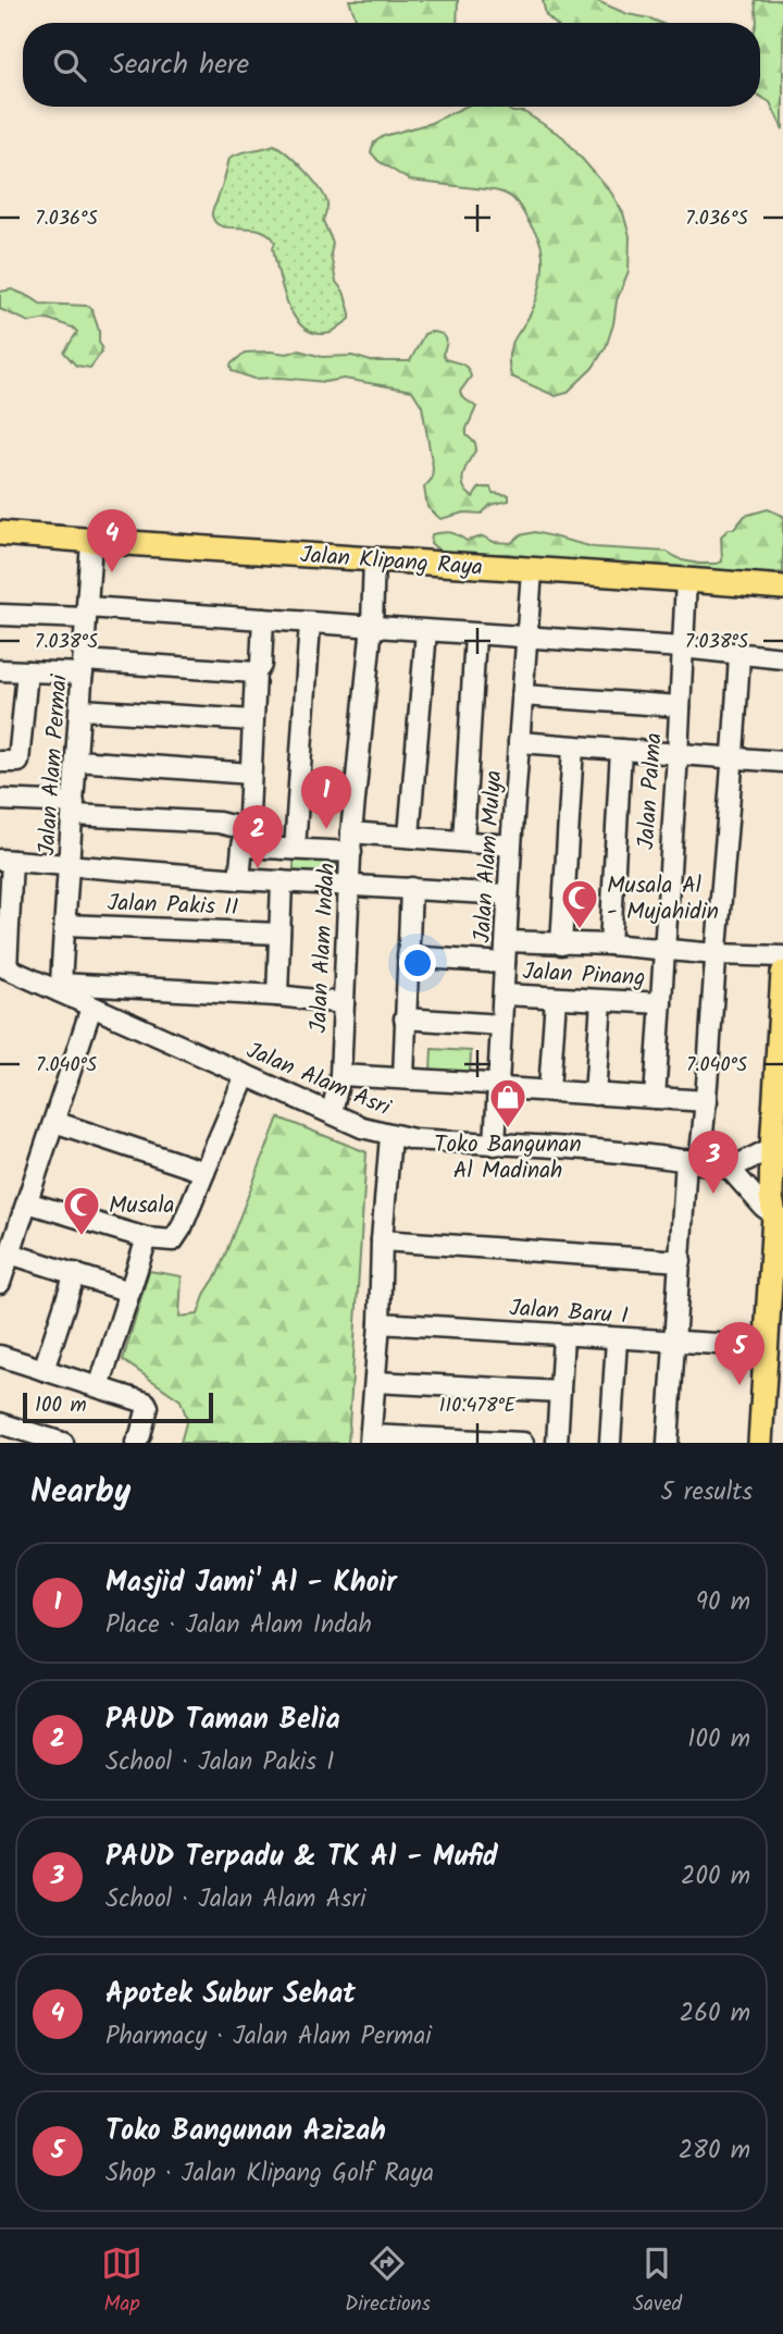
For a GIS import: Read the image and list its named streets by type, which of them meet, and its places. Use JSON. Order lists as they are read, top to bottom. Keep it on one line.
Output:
{"streets":{"main road":["Jalan Klipang Raya"],"street":["Jalan Alam Permai","Jalan Palma","Jalan Alam Mulya","Jalan Pakis II","Jalan Alam Indah","Jalan Pinang","Jalan Alam Asri","Jalan Baru I"]},"crossings":[["Jalan Klipang Raya","Jalan Alam Permai"],["Jalan Klipang Raya","Jalan Palma"],["Jalan Klipang Raya","Jalan Alam Mulya"],["Jalan Klipang Raya","Jalan Alam Indah"],["Jalan Alam Permai","Jalan Pakis II"],["Jalan Alam Permai","Jalan Alam Asri"],["Jalan Palma","Jalan Pinang"],["Jalan Alam Mulya","Jalan Pinang"],["Jalan Alam Mulya","Jalan Alam Asri"],["Jalan Alam Indah","Jalan Alam Asri"]],"places":{"mosque":["Musala Al - Mujahidin","Musala"],"shop":["Toko Bangunan Al Madinah"]},"scale_bar":"100 m","page":{"search":"Search here","pins":["4","1","2","3","5"],"scale":"100 m","heading":["Nearby","5 results"],"list":[{"mark":"1","name":"Masjid Jami' Al - Khoir","note":"Place · Jalan Alam Indah","value":"90 m"},{"mark":"2","name":"PAUD Taman Belia","note":"School · Jalan Pakis I","value":"100 m"},{"mark":"3","name":"PAUD Terpadu & TK Al - Mufid","note":"School · Jalan Alam Asri","value":"200 m"},{"mark":"4","name":"Apotek Subur Sehat","note":"Pharmacy · Jalan Alam Permai","value":"260 m"},{"mark":"5","name":"Toko Bangunan Azizah","note":"Shop · Jalan Klipang Golf Raya","value":"280 m"}],"nav":["Map","Directions","Saved"]},"coordinates":["7.036°S","7.038°S","7.040°S","110.478°E"]}
